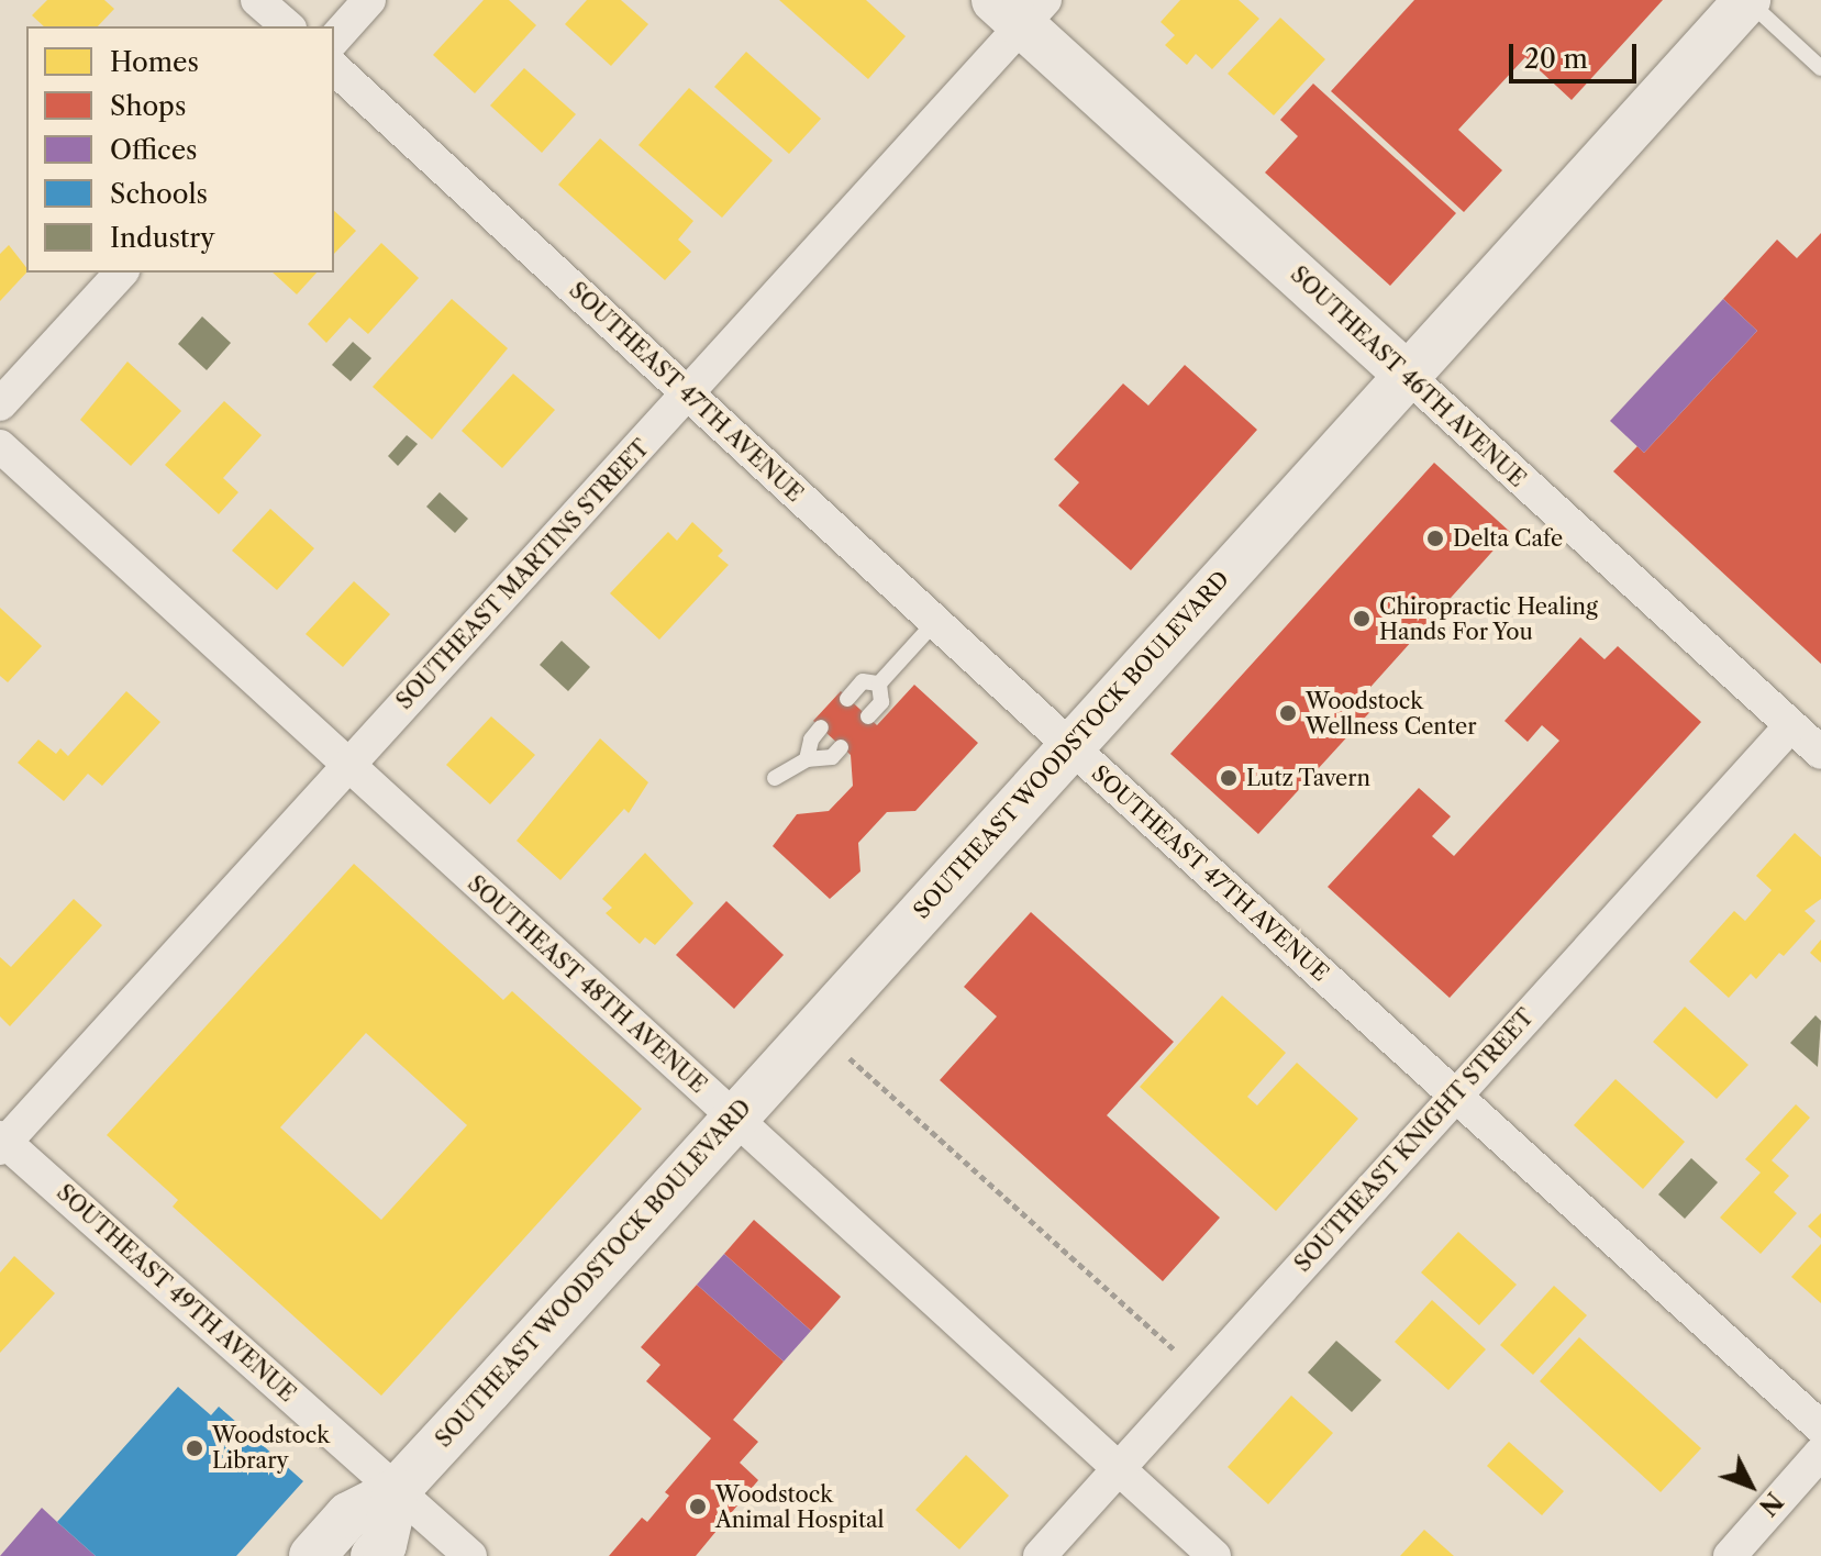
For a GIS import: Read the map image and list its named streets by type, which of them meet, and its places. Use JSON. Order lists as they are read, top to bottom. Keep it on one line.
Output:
{"streets":{"main road":["SOUTHEAST 46TH AVENUE","SOUTHEAST WOODSTOCK BOULEVARD"],"street":["SOUTHEAST 47TH AVENUE","SOUTHEAST MARTINS STREET","SOUTHEAST 48TH AVENUE","SOUTHEAST KNIGHT STREET","SOUTHEAST 49TH AVENUE"]},"crossings":[["SOUTHEAST 46TH AVENUE","SOUTHEAST MARTINS STREET"],["SOUTHEAST 46TH AVENUE","SOUTHEAST WOODSTOCK BOULEVARD"],["SOUTHEAST 46TH AVENUE","SOUTHEAST KNIGHT STREET"],["SOUTHEAST 47TH AVENUE","SOUTHEAST MARTINS STREET"],["SOUTHEAST 47TH AVENUE","SOUTHEAST WOODSTOCK BOULEVARD"],["SOUTHEAST 47TH AVENUE","SOUTHEAST KNIGHT STREET"],["SOUTHEAST MARTINS STREET","SOUTHEAST 48TH AVENUE"],["SOUTHEAST MARTINS STREET","SOUTHEAST 49TH AVENUE"],["SOUTHEAST WOODSTOCK BOULEVARD","SOUTHEAST 48TH AVENUE"],["SOUTHEAST WOODSTOCK BOULEVARD","SOUTHEAST 49TH AVENUE"],["SOUTHEAST 48TH AVENUE","SOUTHEAST KNIGHT STREET"]],"places":["Delta Cafe","Chiropractic Healing Hands For You","Woodstock Wellness Center","Lutz Tavern","Woodstock Library","Woodstock Animal Hospital"],"legend":["Homes","Shops","Offices","Schools","Industry"],"scale_bar":"20 m","north":"bottom right"}
